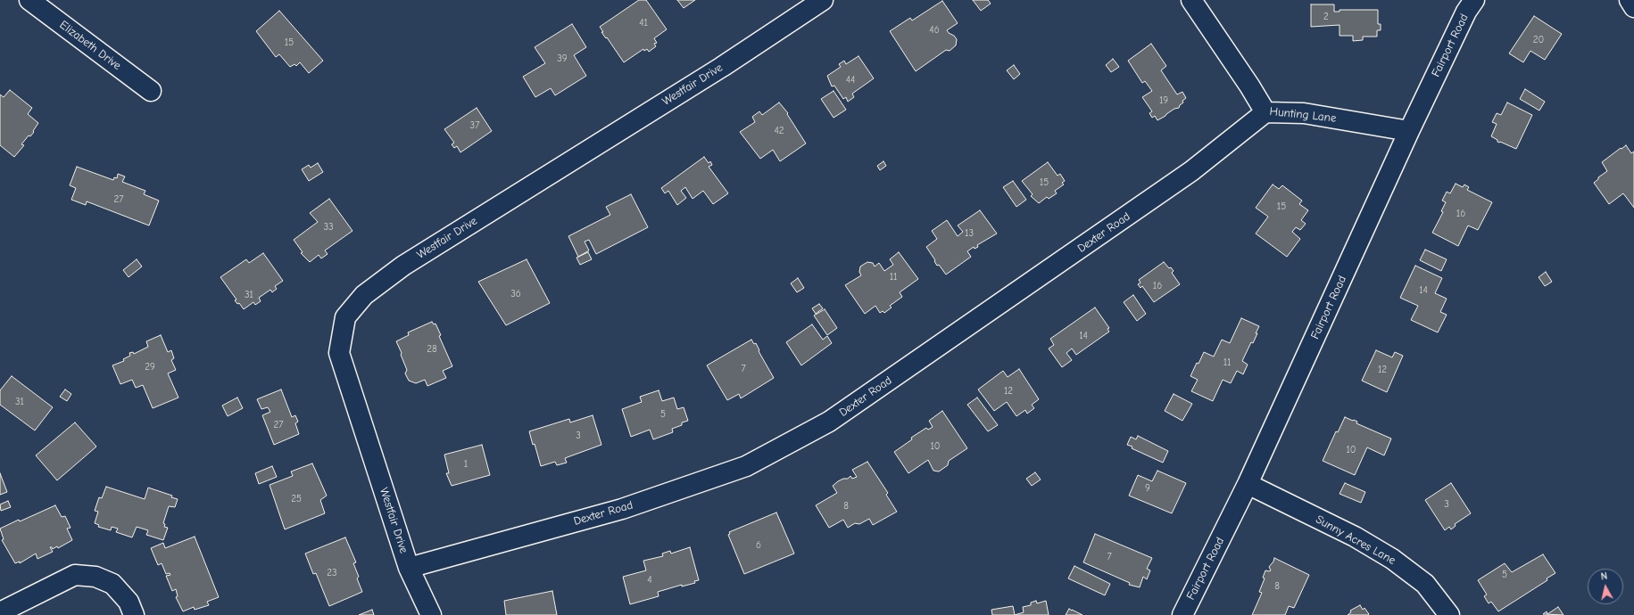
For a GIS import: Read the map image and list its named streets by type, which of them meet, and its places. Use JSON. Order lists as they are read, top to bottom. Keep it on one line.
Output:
{"streets":{"street":["Elizabeth Drive","Fairport Road","Westfair Drive","Hunting Lane","Dexter Road","Sunny Acres Lane"]},"crossings":[["Fairport Road","Hunting Lane"],["Fairport Road","Sunny Acres Lane"],["Westfair Drive","Dexter Road"],["Hunting Lane","Dexter Road"]],"house_numbers":["2","41","46","20","15","39","44","19","37","42","15","27","15","16","33","13","11","16","14","36","31","14","28","11","29","7","12","12","31","5","27","3","10","10","1","9","25","3","8","6","7","23","5","4","8"],"north":"top"}
